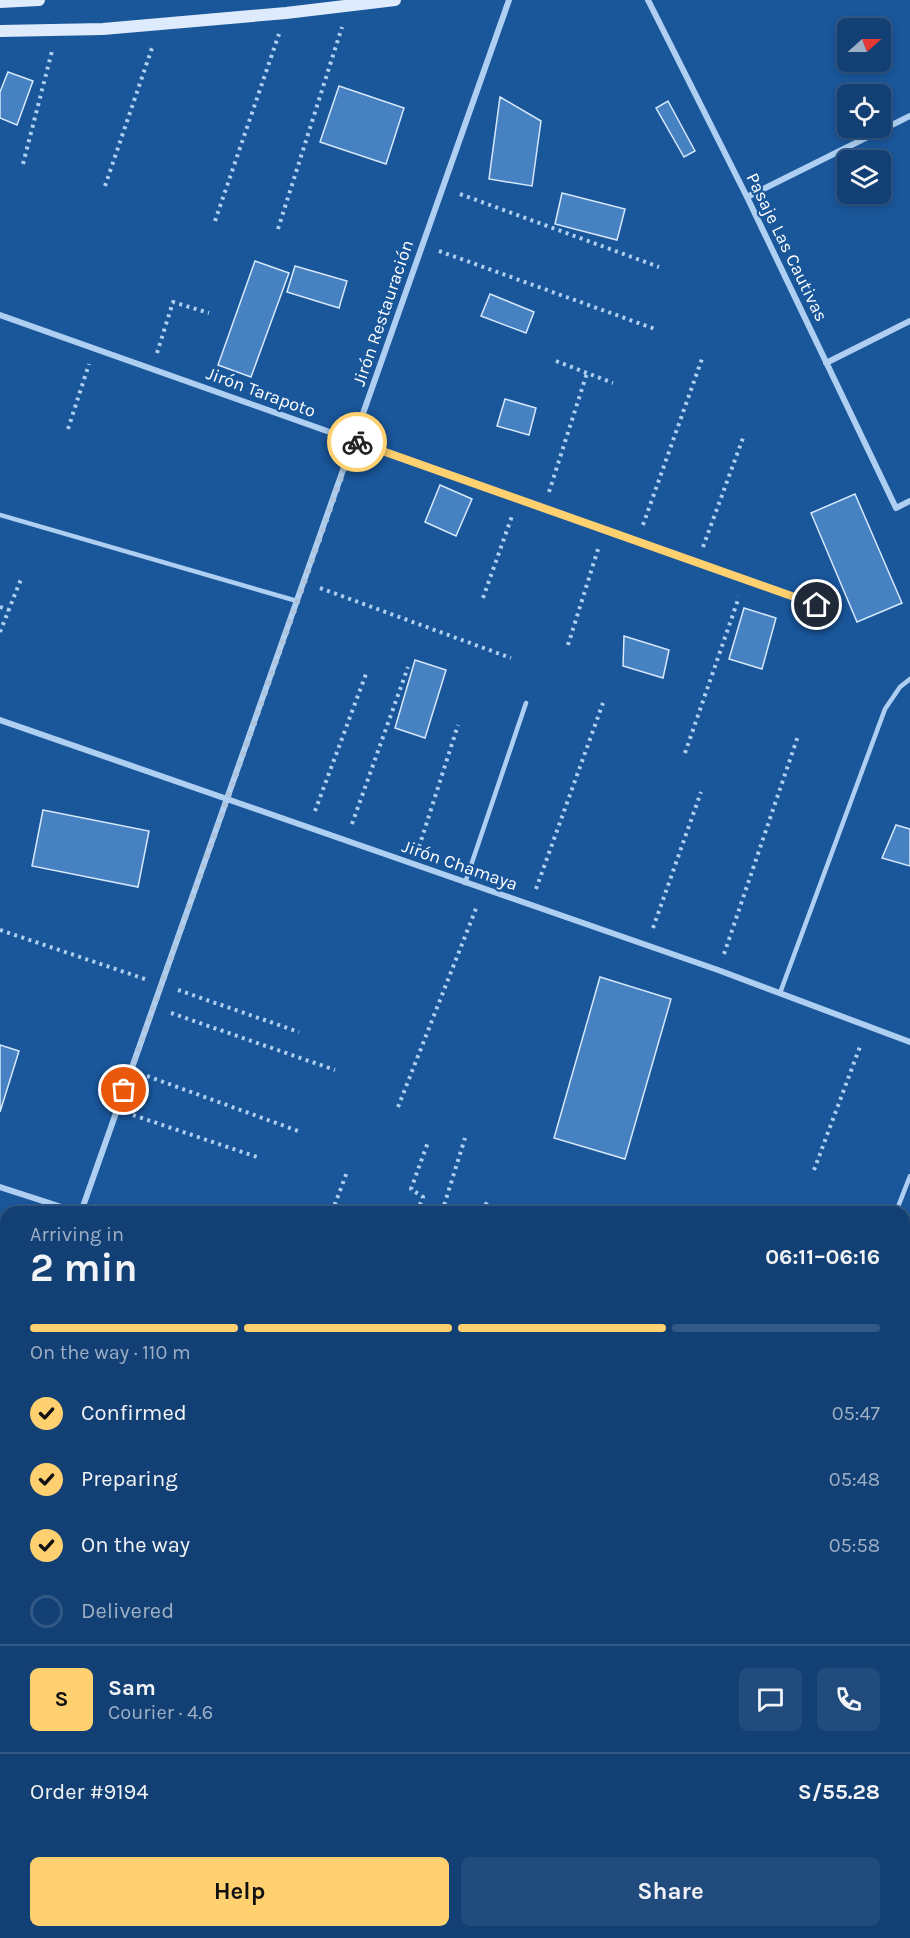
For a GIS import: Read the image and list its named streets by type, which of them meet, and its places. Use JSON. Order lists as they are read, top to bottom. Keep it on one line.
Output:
{"streets":{"street":["Pasaje Las Cautivas","Jirón Restauración","Jirón Tarapoto","Jirón Chamaya"]},"crossings":[["Jirón Restauración","Jirón Tarapoto"],["Jirón Restauración","Jirón Chamaya"]],"north":"right","page":{"heading":["2 min","Arriving in","06:11–06:16"],"panel":["Sam","Courier · 4.6","Order #9194","S/55.28"],"bar":"On the way · 110 m","list":[["Confirmed","05:47"],["Preparing","05:48"],["On the way","05:58"],"Delivered"],"round":"S","buttons":["Help","Share"]}}
